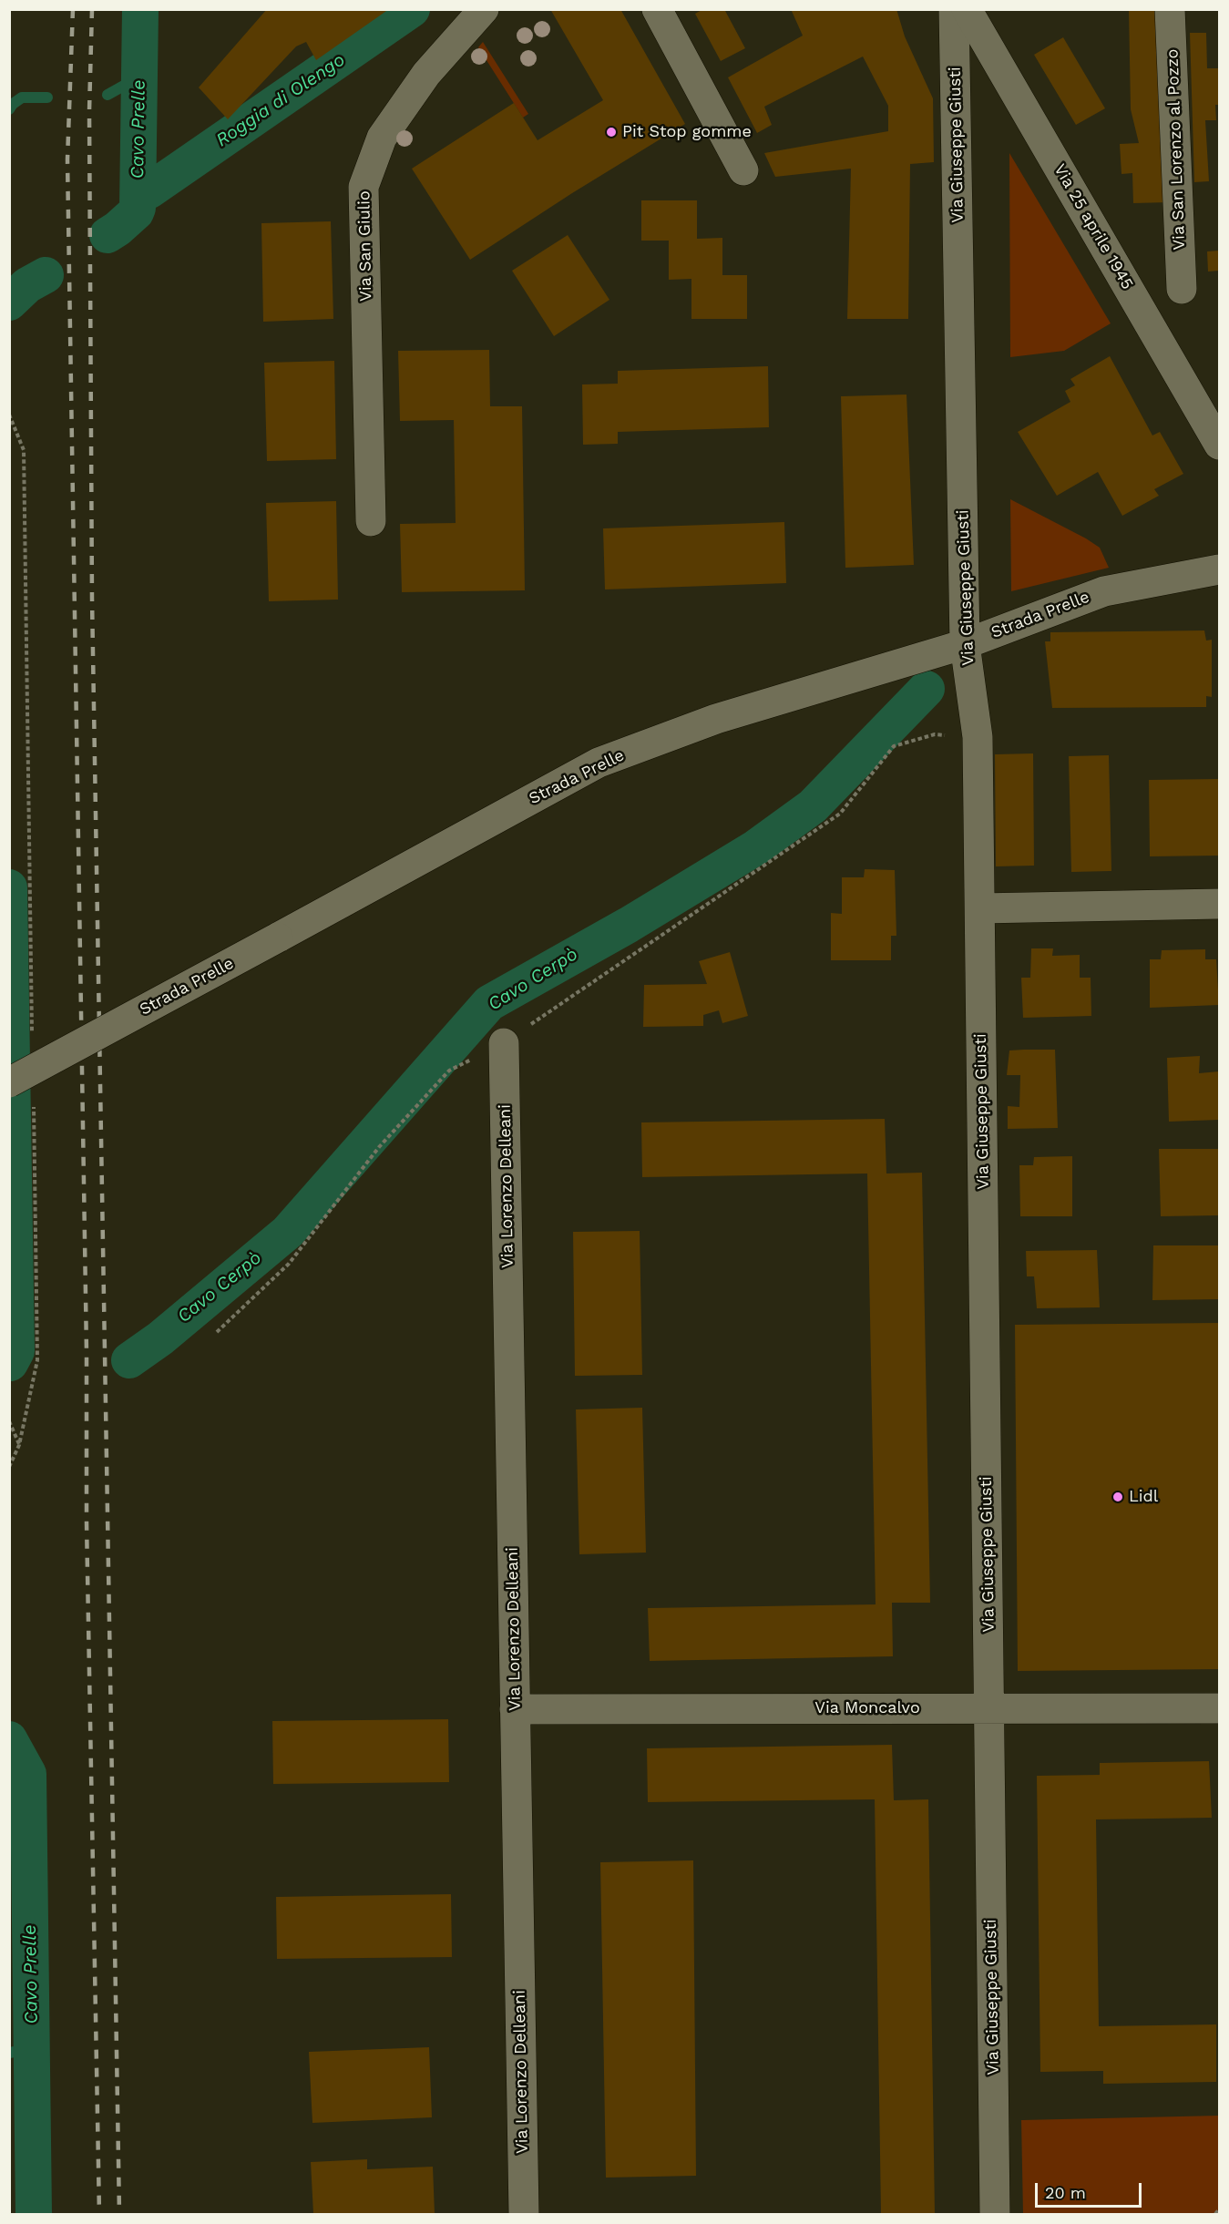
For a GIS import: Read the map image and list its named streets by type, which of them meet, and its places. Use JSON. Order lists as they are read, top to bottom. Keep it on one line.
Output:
{"streets":{"street":["Via Giuseppe Giusti","Via San Lorenzo al Pozzo","Via 25 aprile 1945","Via San Giulio","Strada Prelle","Via Lorenzo Delleani","Via Moncalvo"]},"crossings":[["Via Giuseppe Giusti","Strada Prelle"],["Via Giuseppe Giusti","Via Moncalvo"],["Via Lorenzo Delleani","Via Moncalvo"]],"water":["Roggia di Olengo","Cavo Prelle","Cavo Cerpò"],"places":["Pit Stop gomme","Lidl"],"scale_bar":"20 m"}
